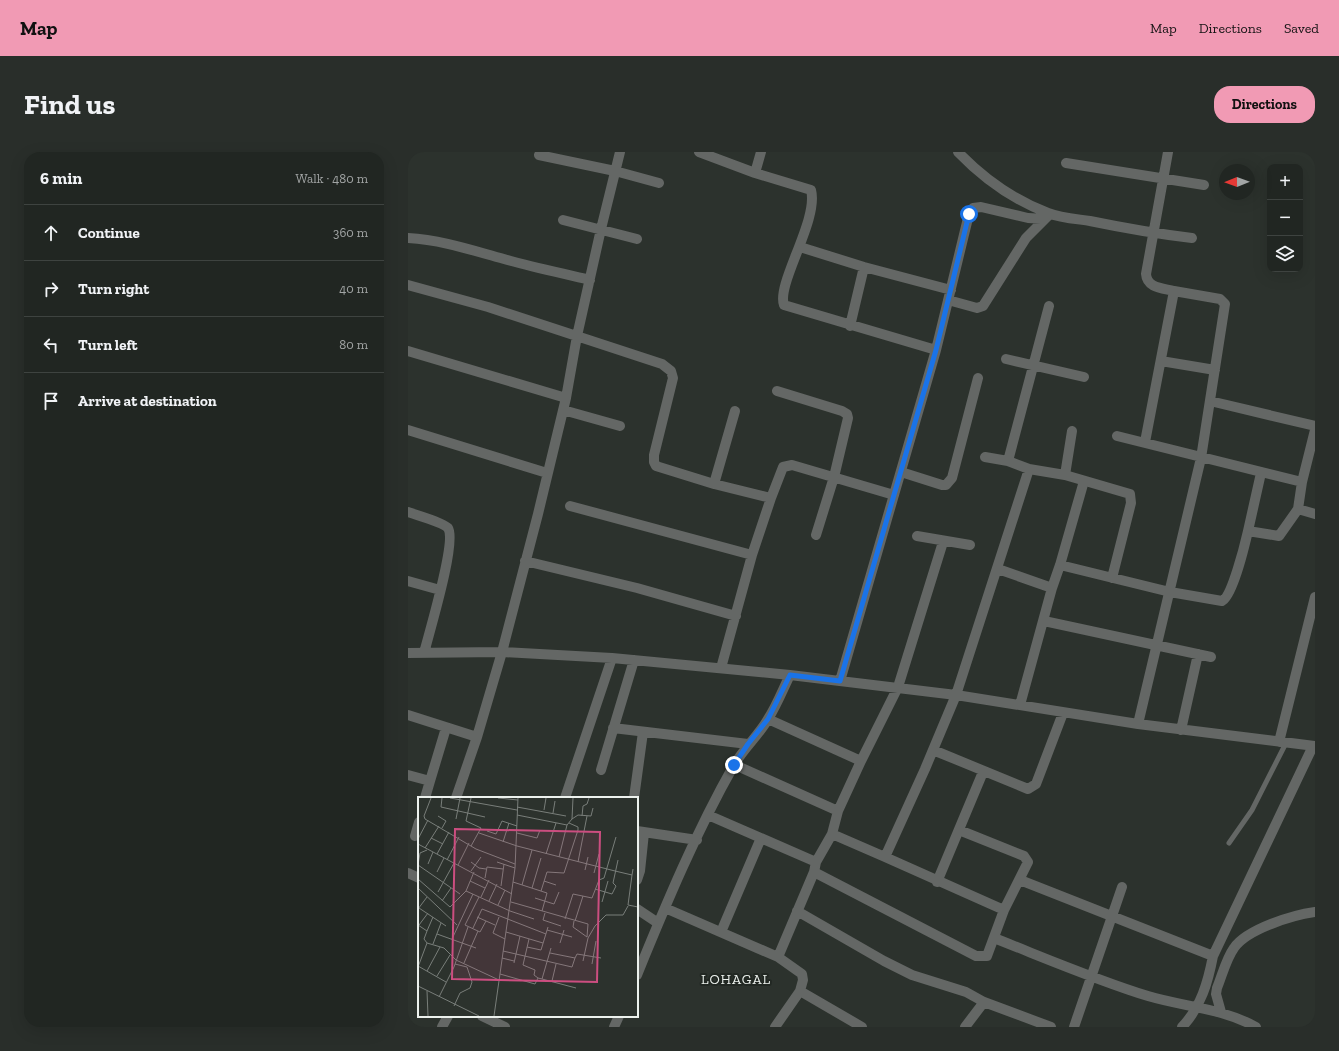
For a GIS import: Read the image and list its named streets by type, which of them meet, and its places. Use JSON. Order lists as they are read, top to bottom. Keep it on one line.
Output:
{"districts":["LOHAGAL"],"north":"left","page":{"header":"Map","nav":["Map","Directions","Saved"],"buttons":"Directions","title":"Find us","heading":["6 min","Walk · 480 m"],"map_buttons":["+","−"],"list":[["Continue","360 m"],["Turn right","40 m"],["Turn left","80 m"],"Arrive at destination"]}}
